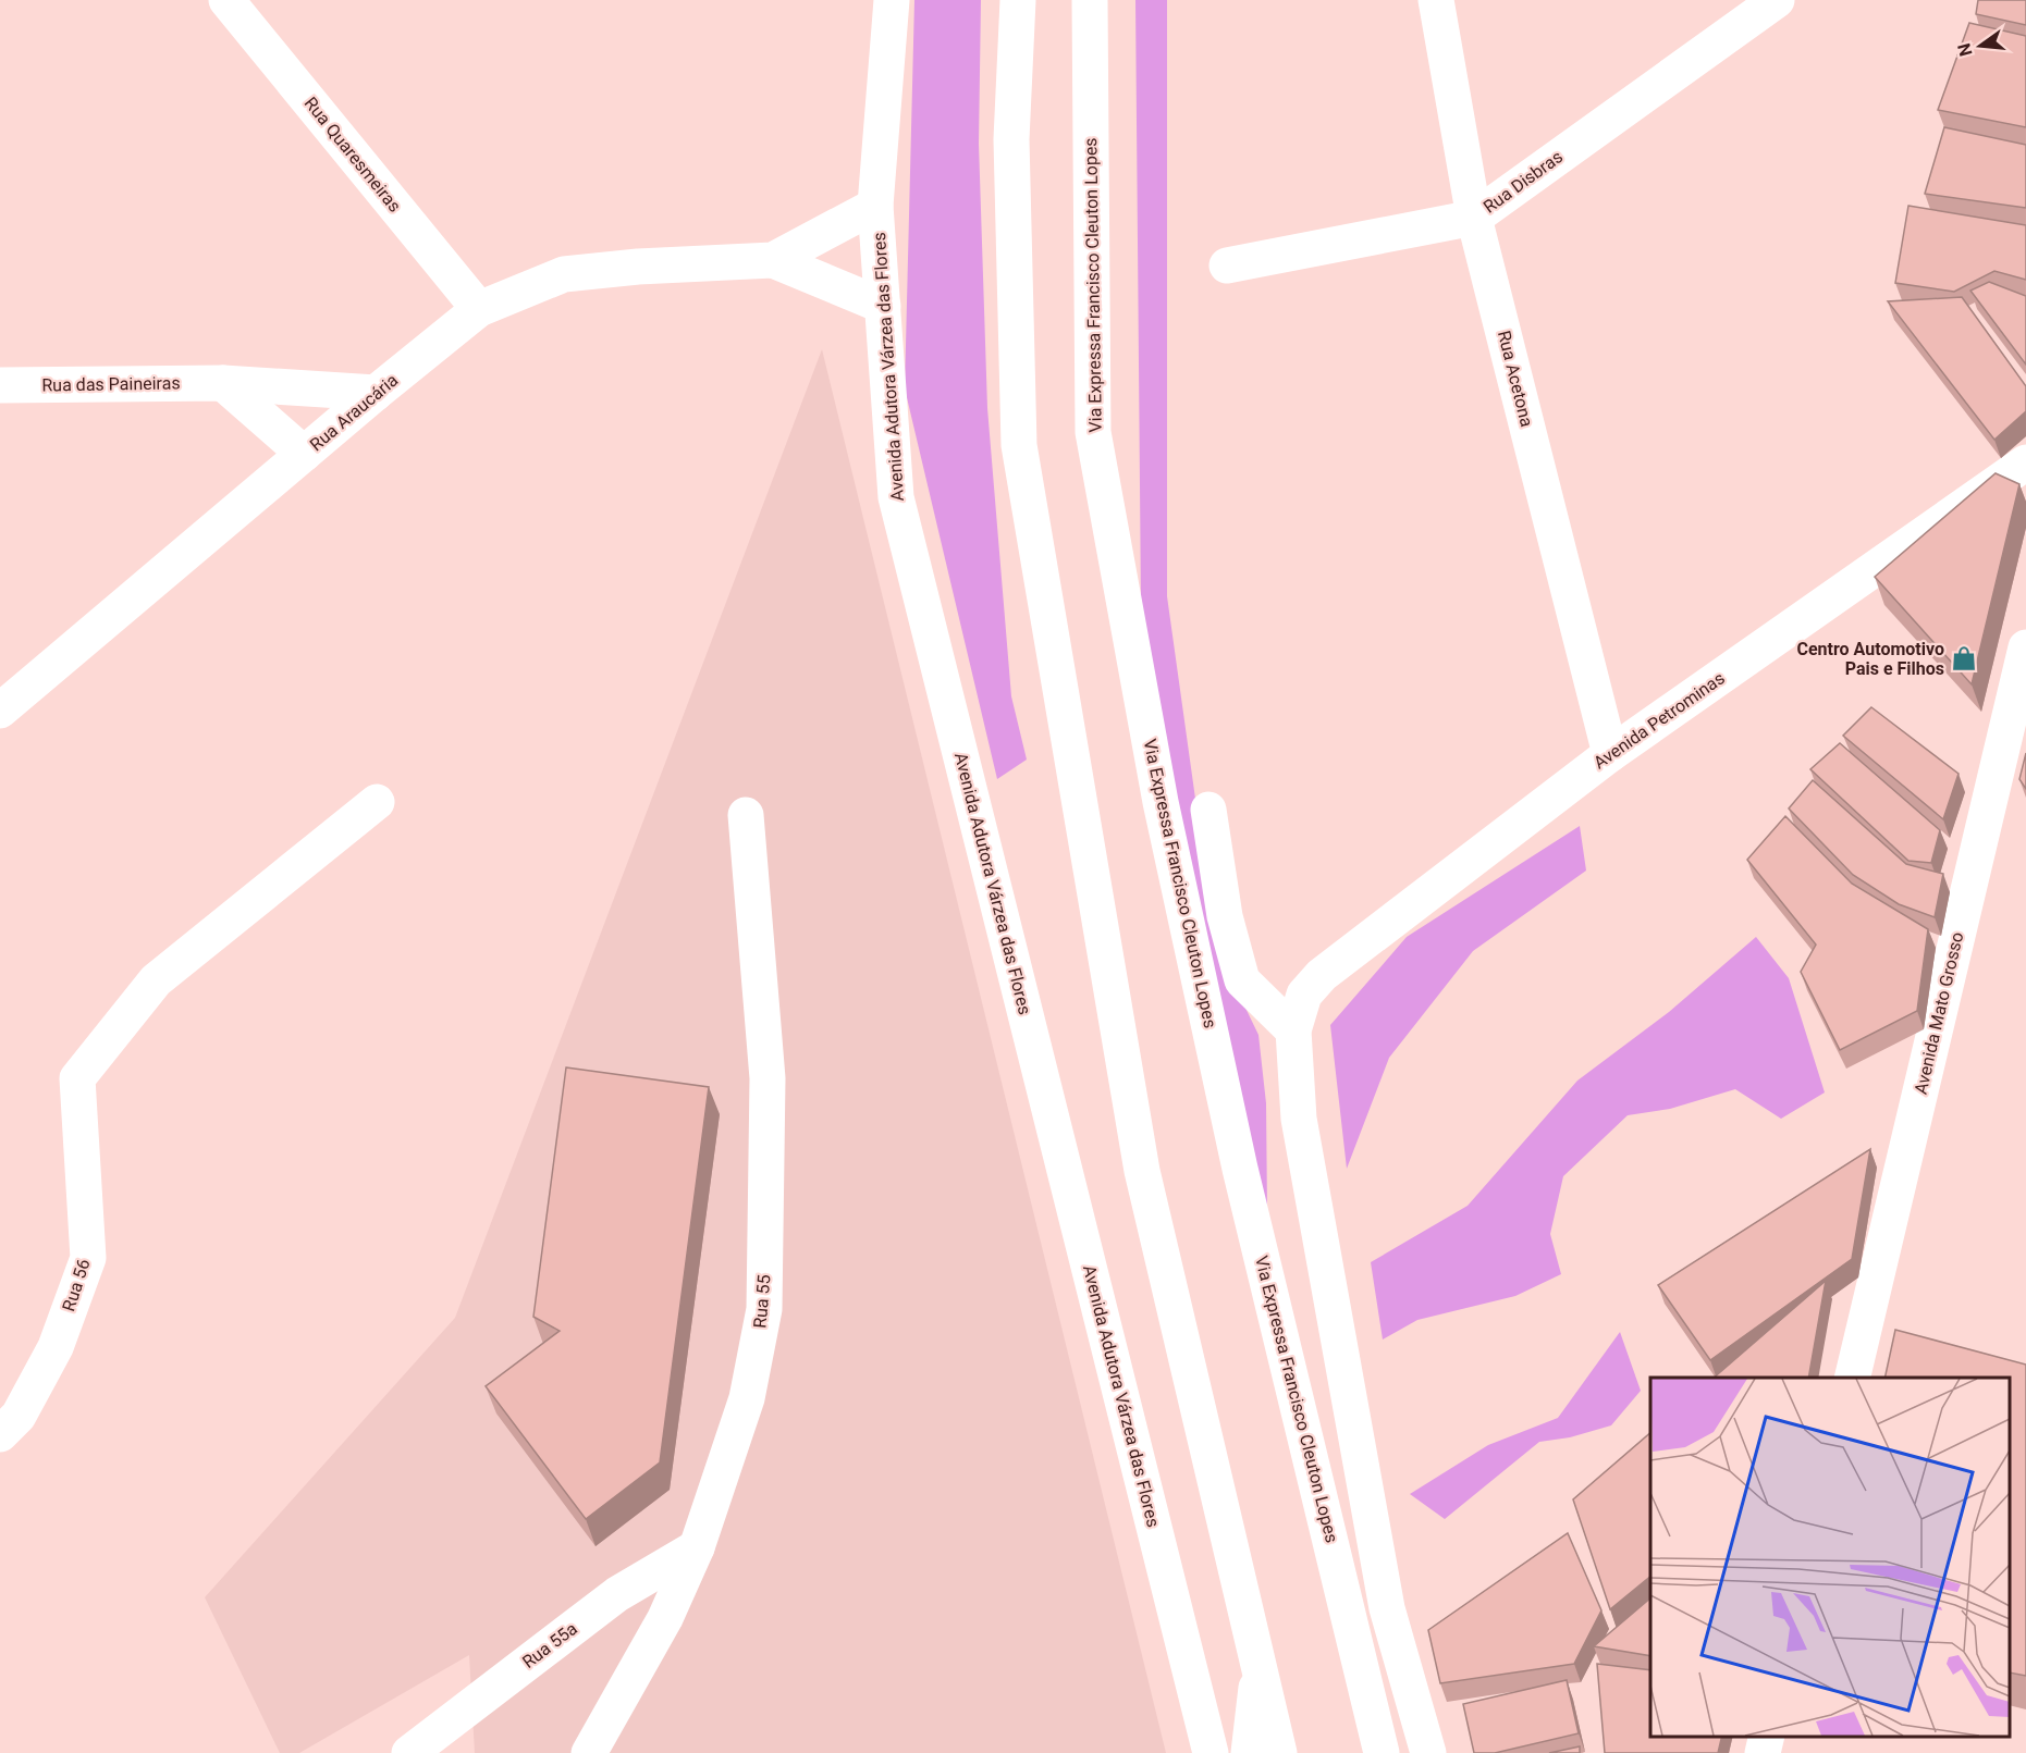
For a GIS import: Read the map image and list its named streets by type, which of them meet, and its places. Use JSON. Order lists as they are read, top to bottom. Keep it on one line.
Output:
{"streets":{"main road":["Rua Quaresmeiras","Rua Disbras","Via Expressa Francisco Cleuton Lopes","Avenida Adutora Várzea das Flores","Rua Acetona","Rua das Paineiras","Rua Araucária","Avenida Petrominas","Avenida Mato Grosso","Rua 56","Rua 55","Rua 55a"]},"crossings":[["Rua Quaresmeiras","Rua Araucária"],["Rua Disbras","Rua Acetona"],["Avenida Adutora Várzea das Flores","Rua Araucária"],["Rua Acetona","Avenida Petrominas"],["Rua das Paineiras","Rua Araucária"],["Rua 55","Rua 55a"]],"places":{"shop":["Centro Automotivo Pais e Filhos"]},"north":"left"}
